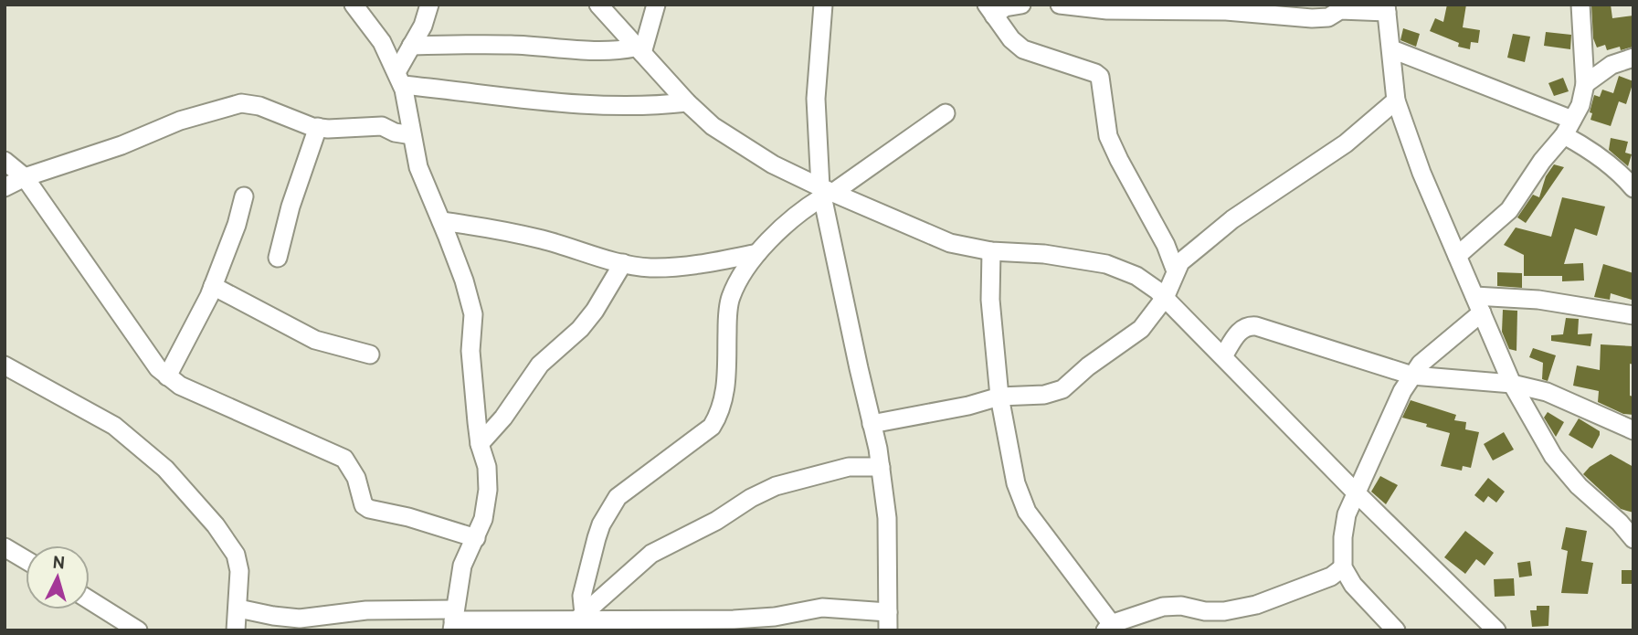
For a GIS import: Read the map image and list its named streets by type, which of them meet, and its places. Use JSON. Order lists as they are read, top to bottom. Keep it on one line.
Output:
{"north":"top"}
